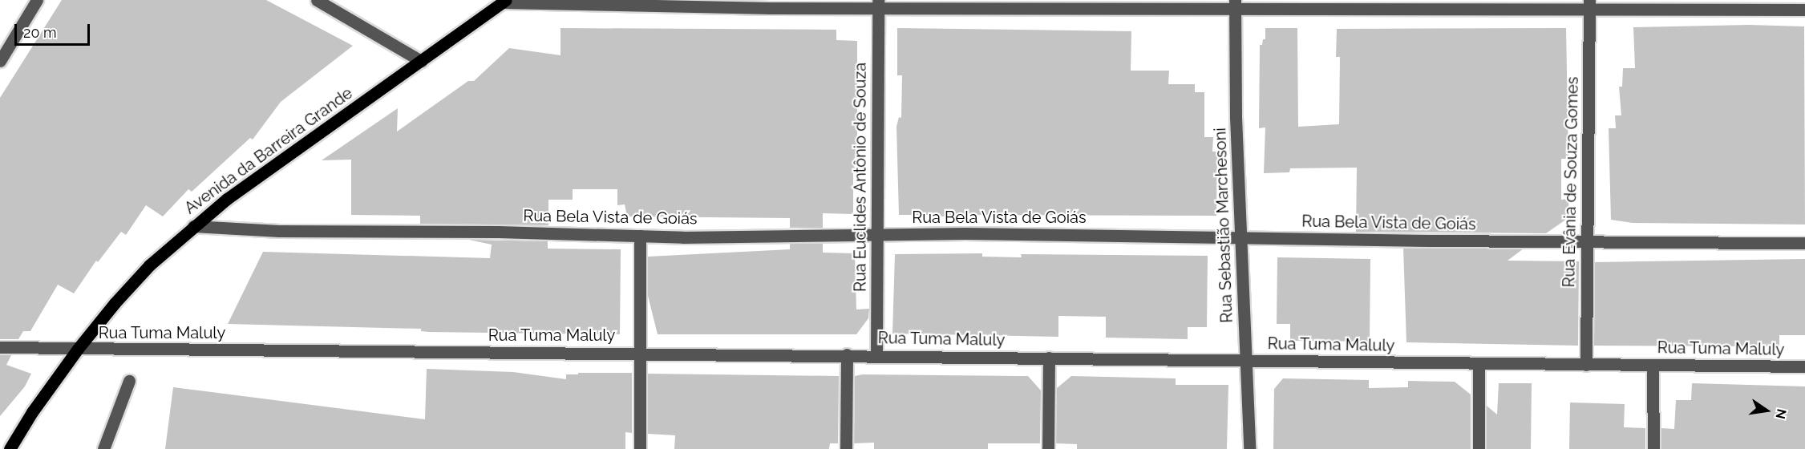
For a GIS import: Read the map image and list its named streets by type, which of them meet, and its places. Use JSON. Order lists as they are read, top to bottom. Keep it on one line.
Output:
{"streets":{"main road":["Avenida da Barreira Grande"],"street":["Rua Euclides Antônio de Souza","Rua Evânia de Souza Gomes","Rua Bela Vista de Goiás","Rua Sebastião Marchesoni","Rua Tuma Maluly"]},"crossings":[["Avenida da Barreira Grande","Rua Bela Vista de Goiás"],["Avenida da Barreira Grande","Rua Tuma Maluly"],["Rua Euclides Antônio de Souza","Rua Bela Vista de Goiás"],["Rua Euclides Antônio de Souza","Rua Tuma Maluly"],["Rua Evânia de Souza Gomes","Rua Bela Vista de Goiás"],["Rua Evânia de Souza Gomes","Rua Tuma Maluly"],["Rua Bela Vista de Goiás","Rua Sebastião Marchesoni"],["Rua Sebastião Marchesoni","Rua Tuma Maluly"]],"scale_bar":"20 m","north":"right"}
